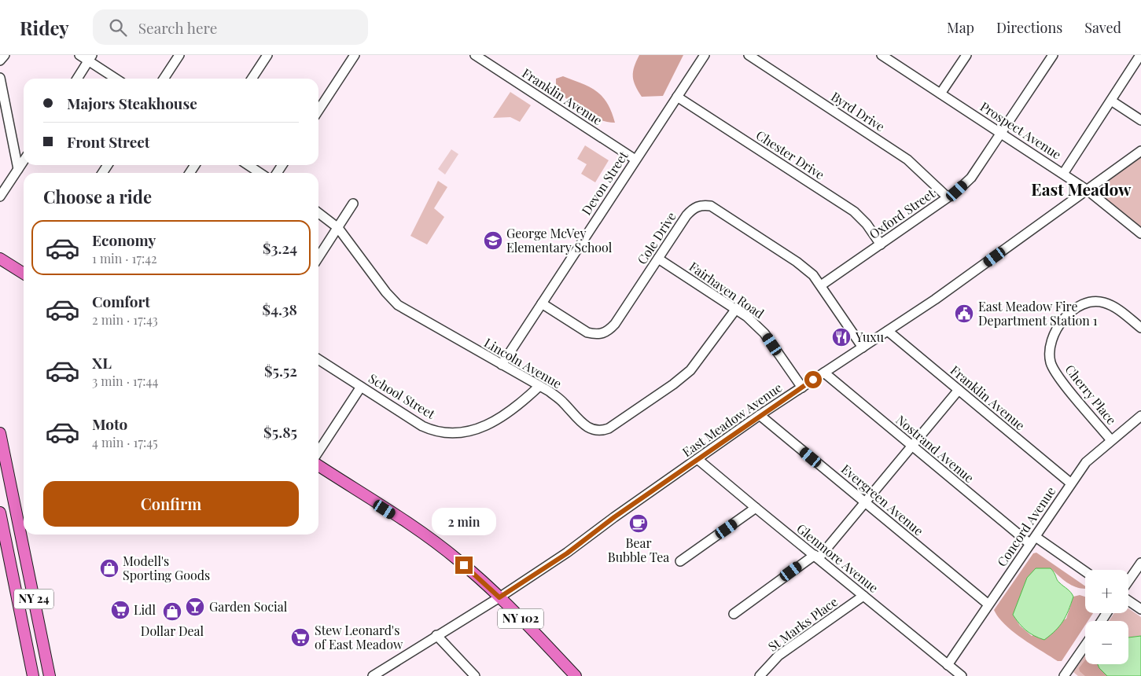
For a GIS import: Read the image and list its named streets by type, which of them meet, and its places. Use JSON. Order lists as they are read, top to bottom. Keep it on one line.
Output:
{"streets":{"main road":["NY 24","NY 102"],"street":["Franklin Avenue","Byrd Drive","Prospect Avenue","Chester Drive","Devon Street","Oxford Street","Cole Drive","Fairhaven Road","Lincoln Avenue","Cherry Place","School Street","East Meadow Avenue","Nostrand Avenue","Evergreen Avenue","Concord Avenue","Glenmore Avenue","St Marks Place"]},"crossings":[["Franklin Avenue","Devon Street"],["Franklin Avenue","East Meadow Avenue"],["Franklin Avenue","Concord Avenue"],["Byrd Drive","Oxford Street"],["Prospect Avenue","Oxford Street"],["Prospect Avenue","East Meadow Avenue"],["Chester Drive","Devon Street"],["Chester Drive","Oxford Street"],["Devon Street","Cole Drive"],["Devon Street","Lincoln Avenue"],["Oxford Street","Cole Drive"],["Cole Drive","Fairhaven Road"],["Cole Drive","East Meadow Avenue"],["Fairhaven Road","Lincoln Avenue"],["Fairhaven Road","East Meadow Avenue"],["Lincoln Avenue","School Street"],["Cherry Place","Concord Avenue"],["East Meadow Avenue","Nostrand Avenue"],["East Meadow Avenue","Evergreen Avenue"],["East Meadow Avenue","Glenmore Avenue"],["East Meadow Avenue","NY 102"],["Nostrand Avenue","Concord Avenue"],["Evergreen Avenue","Concord Avenue"],["Concord Avenue","Glenmore Avenue"],["Glenmore Avenue","St Marks Place"]],"districts":["East Meadow"],"places":{"school or university":["George McVey Elementary School"],"public building":["East Meadow Fire Department Station 1"],"restaurant":["Yuxu"],"cafe":["Bear Bubble Tea"],"shop":["Modell's Sporting Goods","Dollar Deal"],"bar":["Garden Social"],"supermarket":["Lidl","Stew Leonard's of East Meadow"]},"page":{"header":"Ridey","search":"Search here","nav":["Map","Directions","Saved"],"banner":["Majors Steakhouse","Front Street"],"heading":"Choose a ride","list":[{"name":"Economy","note":"1 min · 17:42","value":"$3.24"},{"name":"Comfort","note":"2 min · 17:43","value":"$4.38"},{"name":"XL","note":"3 min · 17:44","value":"$5.52"},{"name":"Moto","note":"4 min · 17:45","value":"$5.85"}],"buttons":"Confirm","bubble":"2 min","map_buttons":["+","−"]}}
